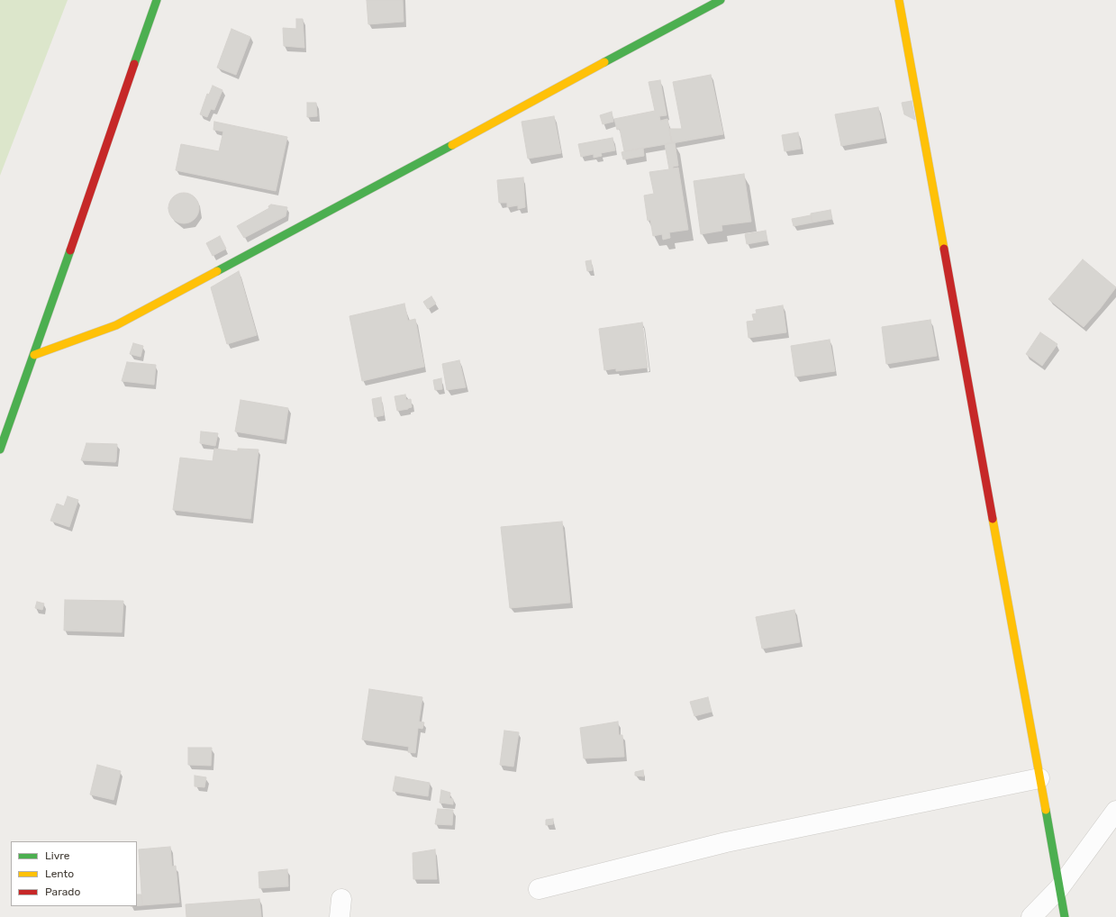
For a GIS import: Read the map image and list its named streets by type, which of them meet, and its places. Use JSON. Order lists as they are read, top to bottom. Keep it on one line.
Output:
{"legend":["Livre","Lento","Parado"]}
